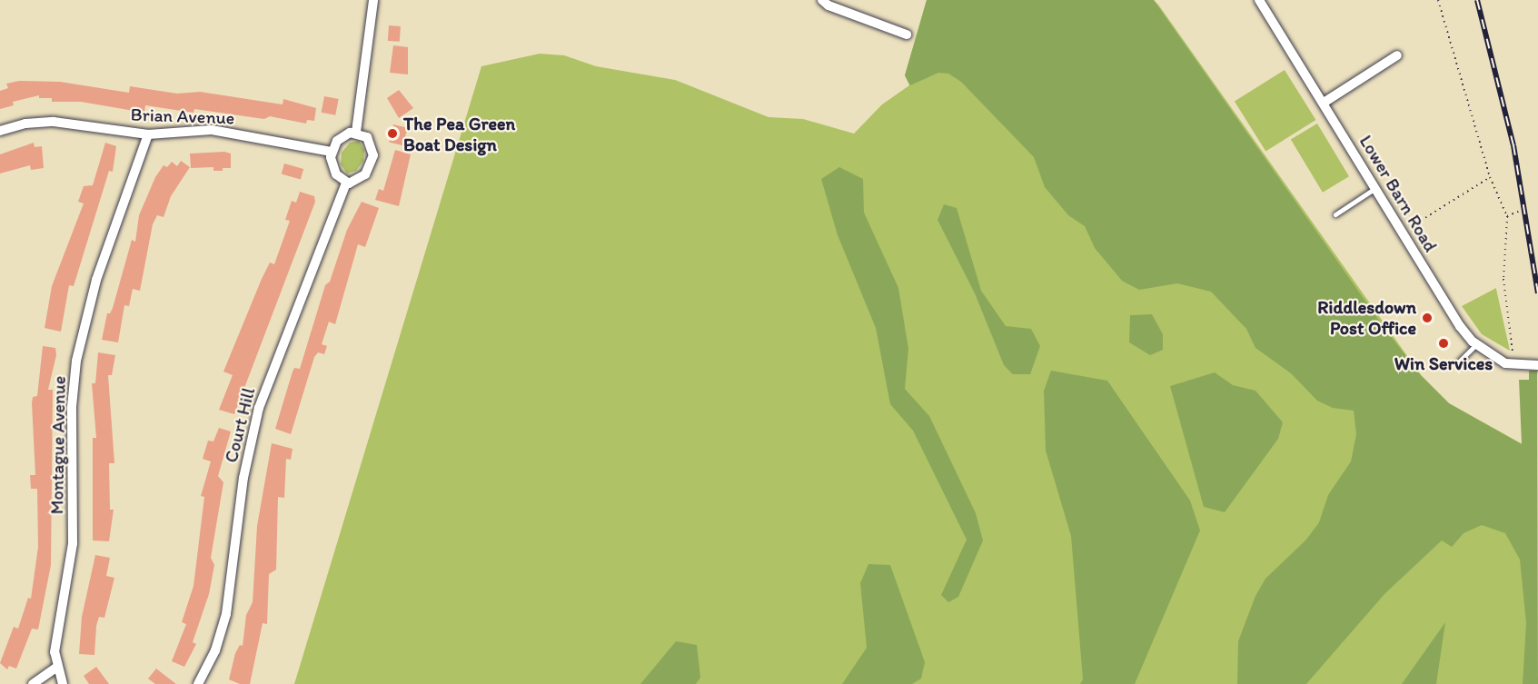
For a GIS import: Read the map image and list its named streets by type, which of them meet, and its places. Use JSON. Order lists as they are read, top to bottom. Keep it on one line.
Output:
{"streets":{"street":["Brian Avenue","Lower Barn Road","Court Hill","Montague Avenue"]},"crossings":[["Brian Avenue","Court Hill"],["Brian Avenue","Montague Avenue"]],"places":["The Pea Green Boat Design","Riddlesdown Post Office","Win Services"]}
